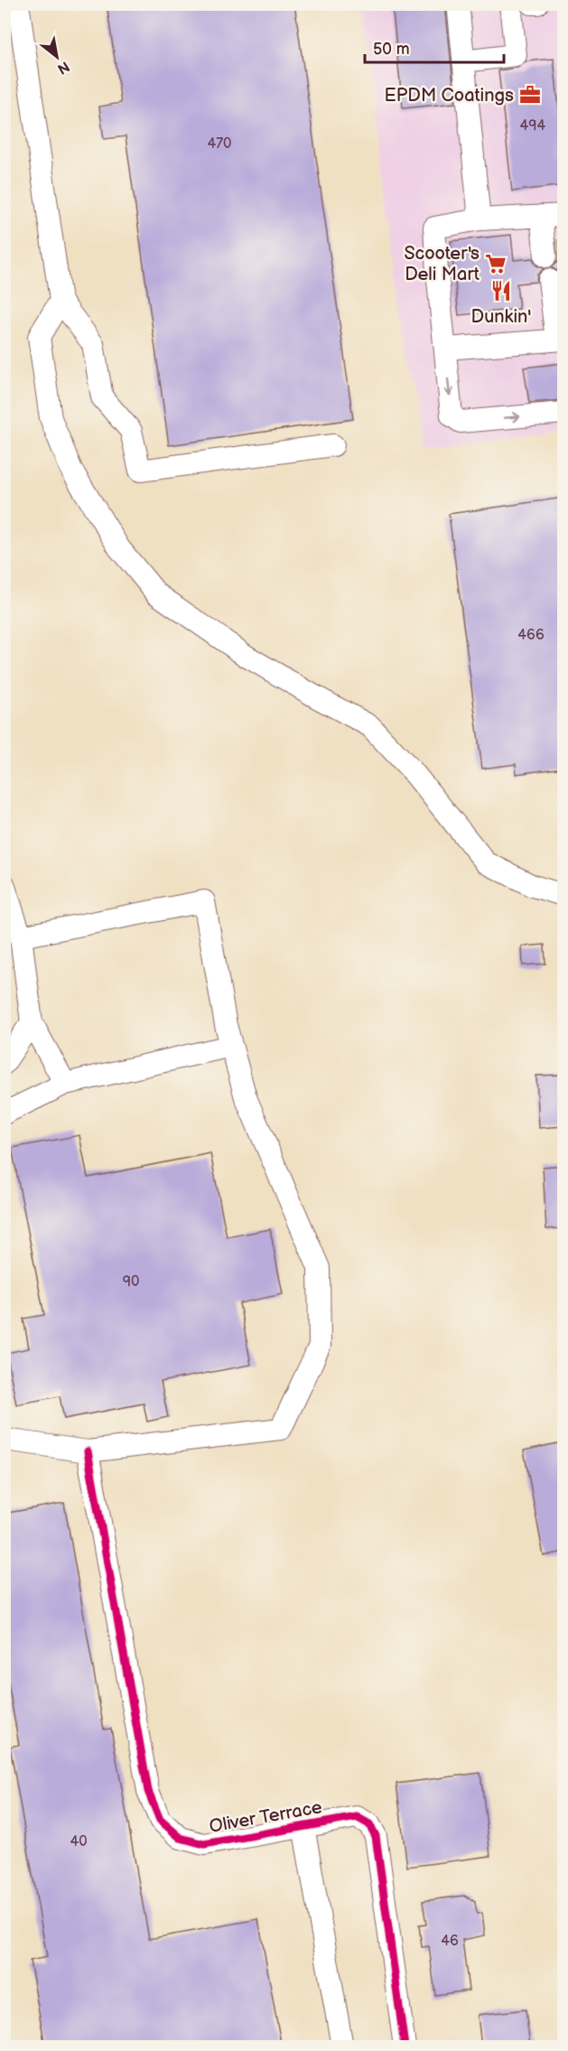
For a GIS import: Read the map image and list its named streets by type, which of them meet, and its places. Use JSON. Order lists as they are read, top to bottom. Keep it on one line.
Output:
{"streets":{"street":["Oliver Terrace"]},"places":{"office":["EPDM Coatings"],"supermarket":["Scooter's Deli Mart"],"restaurant":["Dunkin'"]},"house_numbers":["494","470","466","90","40","46"],"scale_bar":"50 m","north":"bottom right"}
